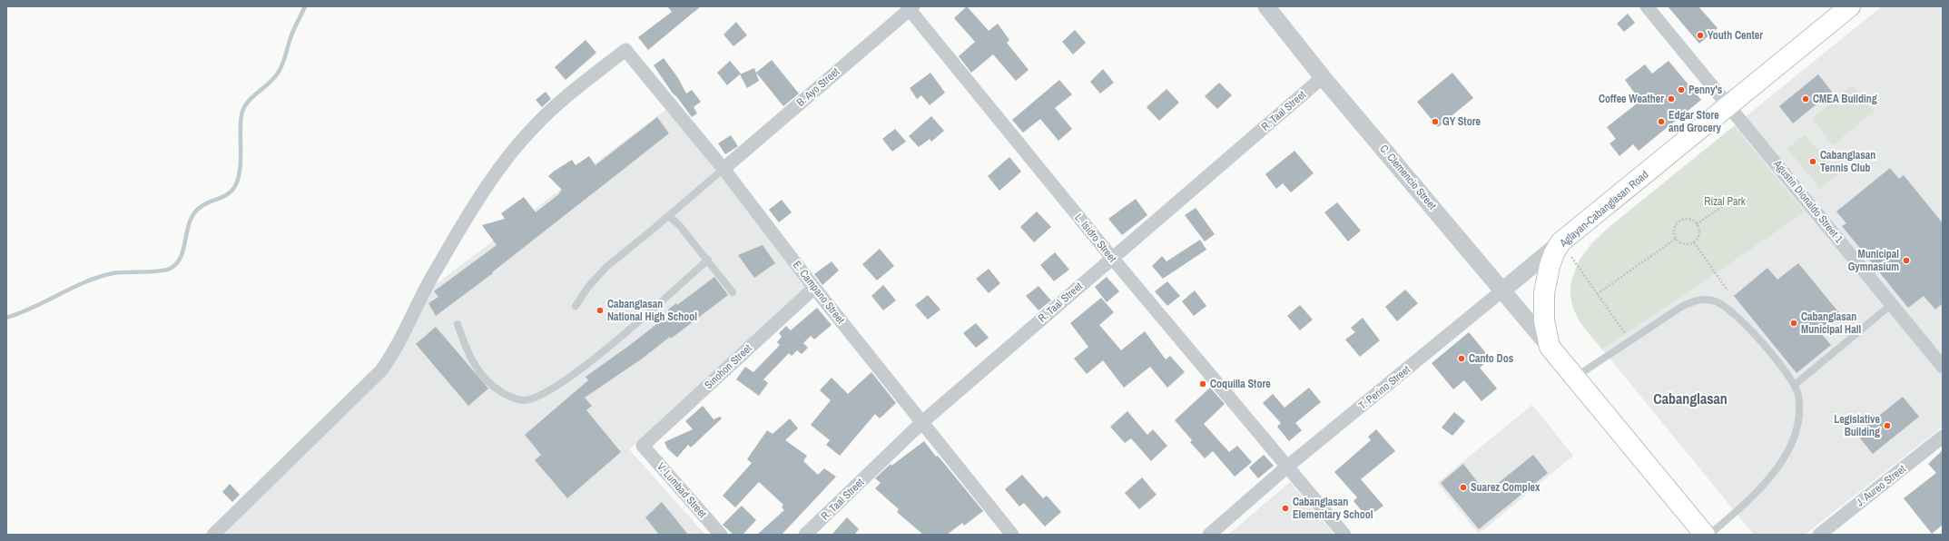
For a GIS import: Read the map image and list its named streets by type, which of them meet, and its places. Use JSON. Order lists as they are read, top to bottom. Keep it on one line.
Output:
{"streets":{"main road":["Aglayan-Cabanglasan Road"],"street":["B. Ayo Street","R. Taal Street","C. Clemencio Street","Agustin Dionaldo Street 1","L. Isidro Street","E. Campano Street","Sinohon Street","T. Perino Street","J. Aureo Street","V. Lumbad Street"]},"crossings":[["B. Ayo Street","L. Isidro Street"],["B. Ayo Street","E. Campano Street"],["R. Taal Street","C. Clemencio Street"],["R. Taal Street","L. Isidro Street"],["R. Taal Street","E. Campano Street"],["C. Clemencio Street","Aglayan-Cabanglasan Road"],["C. Clemencio Street","T. Perino Street"],["Agustin Dionaldo Street 1","Aglayan-Cabanglasan Road"],["Aglayan-Cabanglasan Road","T. Perino Street"],["L. Isidro Street","T. Perino Street"],["E. Campano Street","Sinohon Street"],["Sinohon Street","V. Lumbad Street"]],"districts":["Cabanglasan"],"parks":["Rizal Park"],"places":["Youth Center","Penny's","Coffee Weather","CMEA Building","GY Store","Edgar Store and Grocery","Cabanglasan Tennis Club","Municipal Gymnasium","Cabanglasan National High School","Cabanglasan Municipal Hall","Canto Dos","Coquilla Store","Legislative Building","Suarez Complex","Cabanglasan Elementary School"]}
